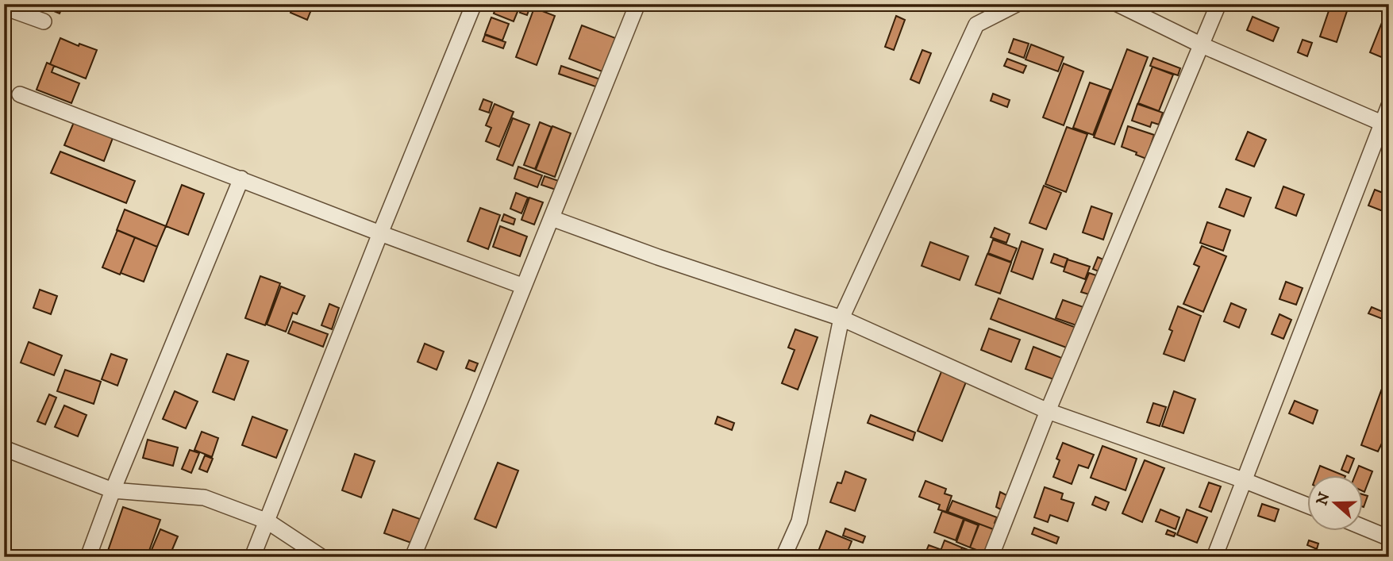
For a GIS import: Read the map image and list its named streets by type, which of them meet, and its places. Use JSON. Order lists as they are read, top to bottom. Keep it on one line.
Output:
{"north":"left"}
